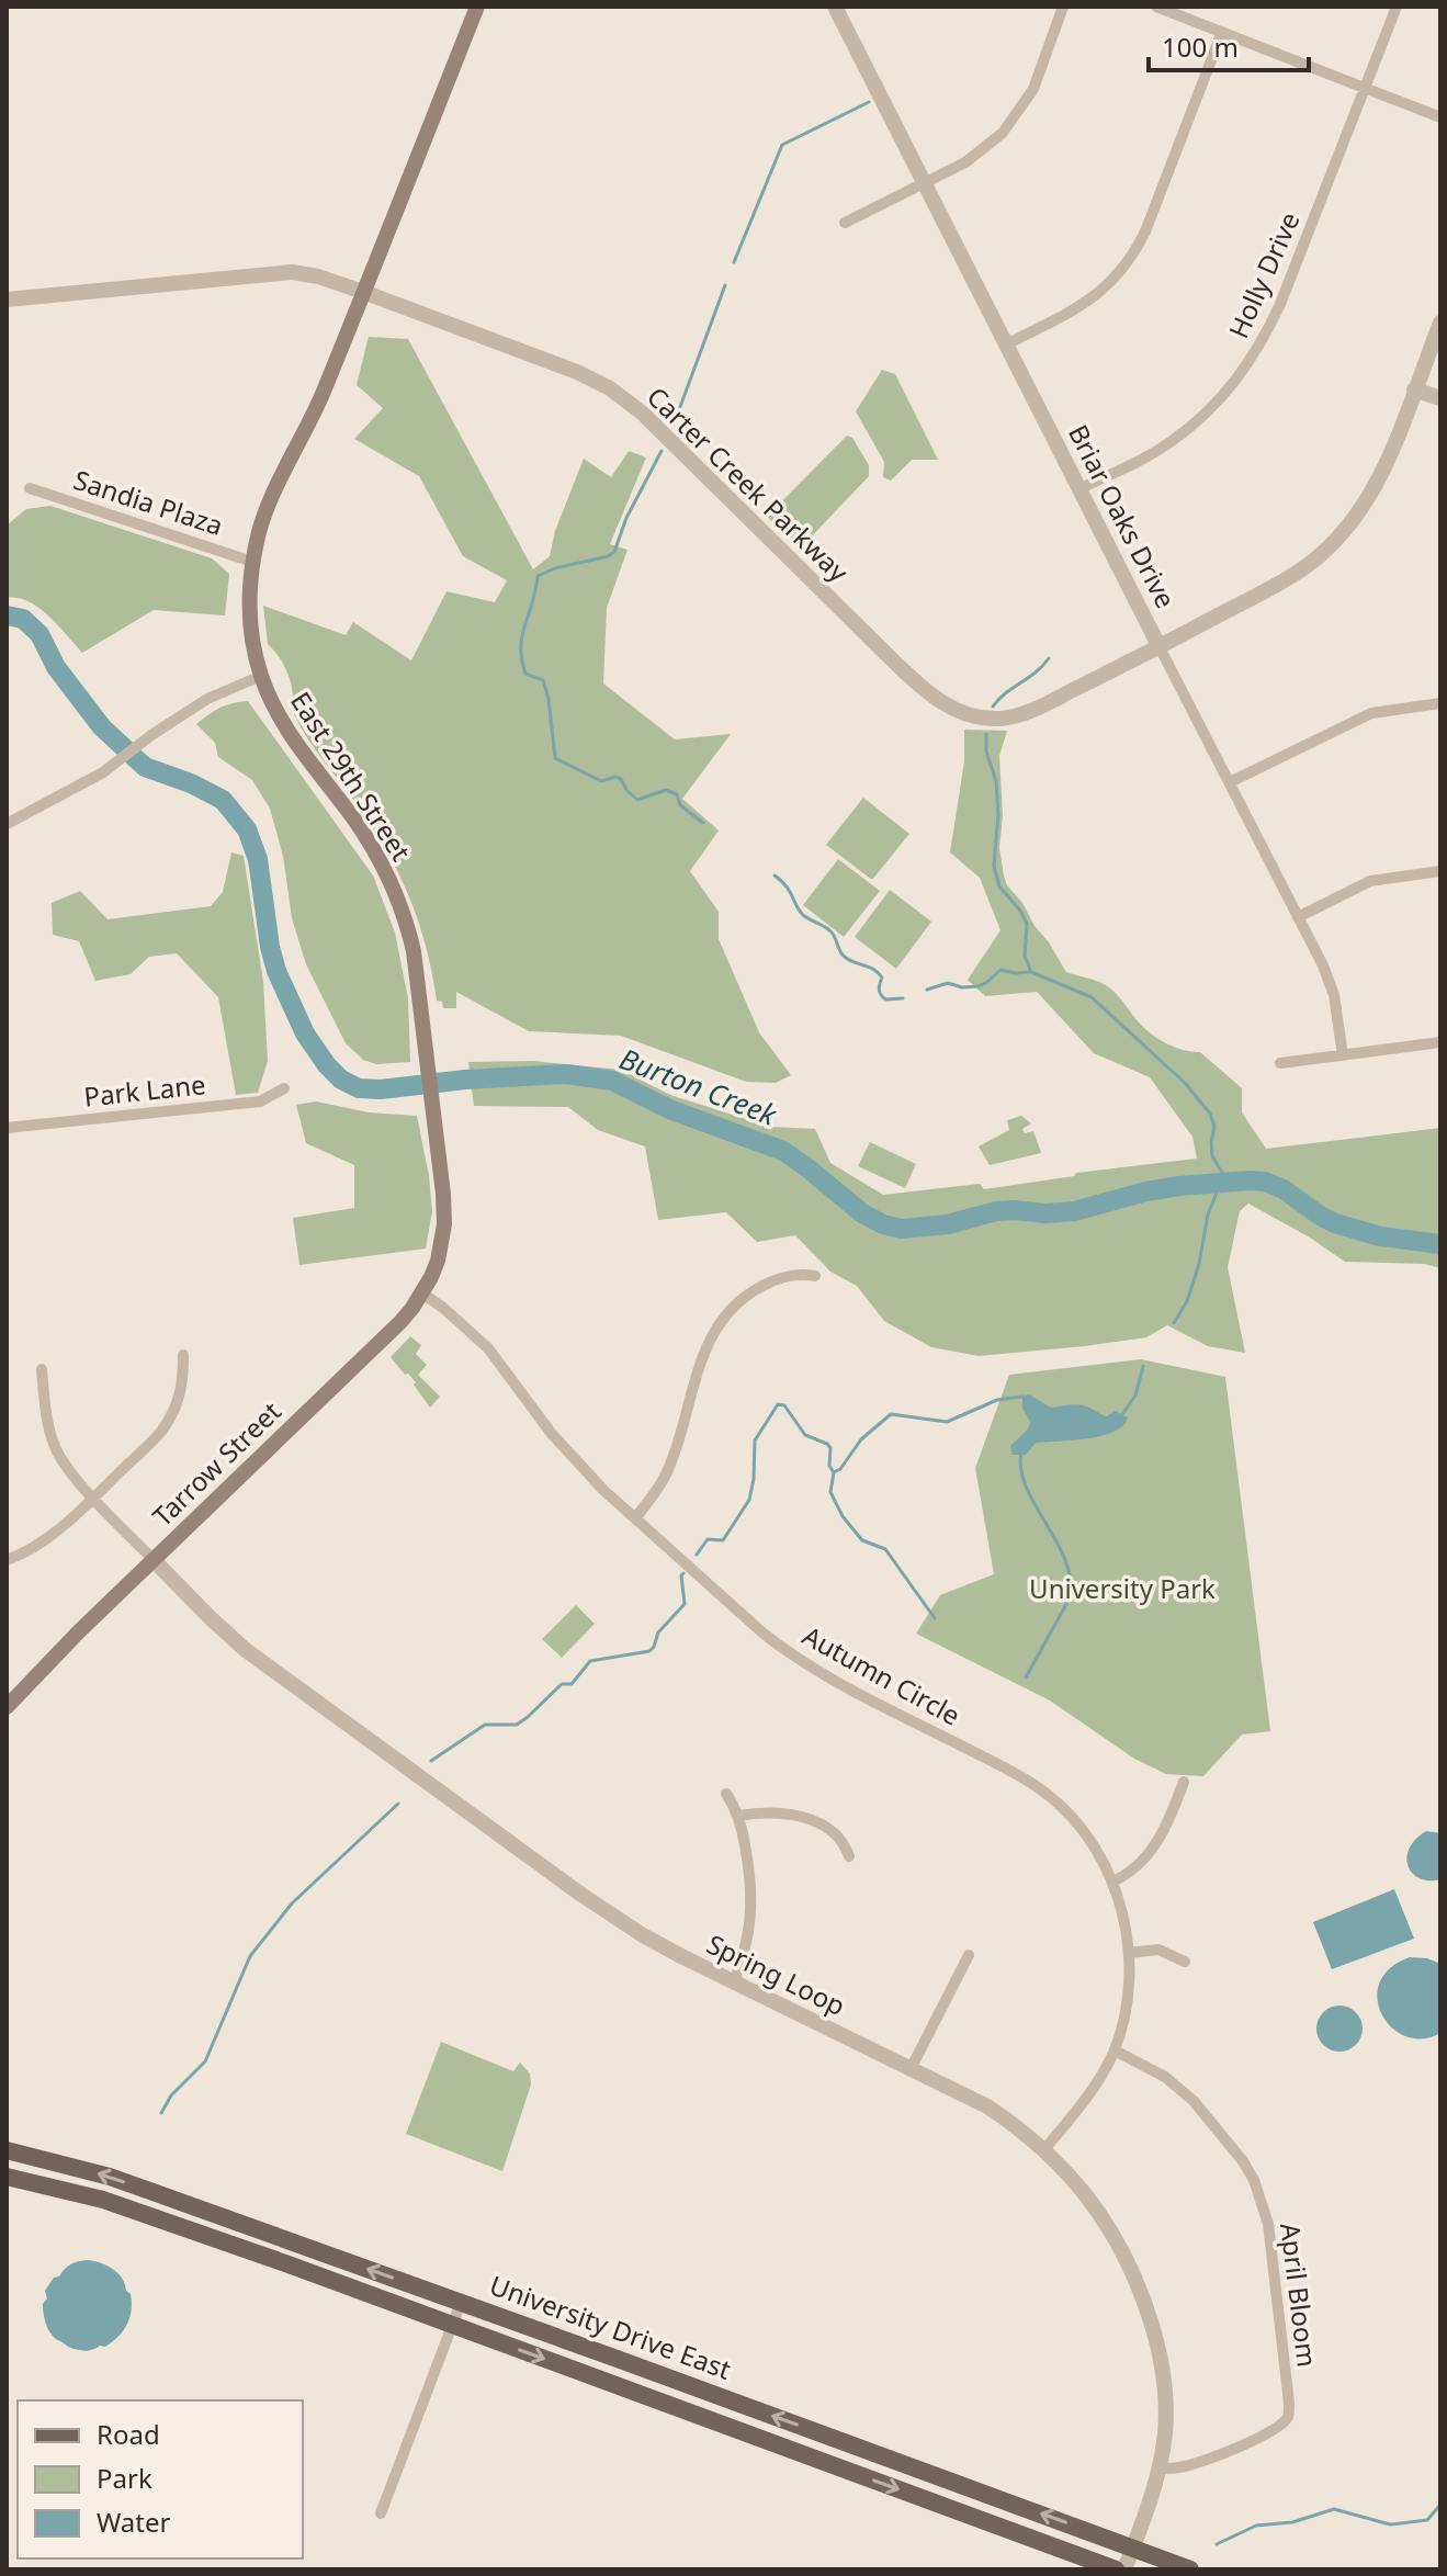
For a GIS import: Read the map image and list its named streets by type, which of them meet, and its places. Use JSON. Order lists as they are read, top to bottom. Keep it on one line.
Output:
{"streets":{"main road":["East 29th Street","Tarrow Street","University Drive East"],"street":["Holly Drive","Carter Creek Parkway","Sandia Plaza","Briar Oaks Drive","Park Lane","Autumn Circle","Spring Loop","April Bloom"]},"crossings":[["Holly Drive","Briar Oaks Drive"],["Carter Creek Parkway","Briar Oaks Drive"],["Carter Creek Parkway","East 29th Street"],["Sandia Plaza","East 29th Street"],["East 29th Street","Tarrow Street"],["Tarrow Street","Autumn Circle"],["Tarrow Street","Spring Loop"],["Autumn Circle","Spring Loop"],["Autumn Circle","April Bloom"],["Spring Loop","April Bloom"],["Spring Loop","University Drive East"]],"water":["Burton Creek"],"parks":["University Park"],"legend":["Road","Park","Water"],"scale_bar":"100 m"}
